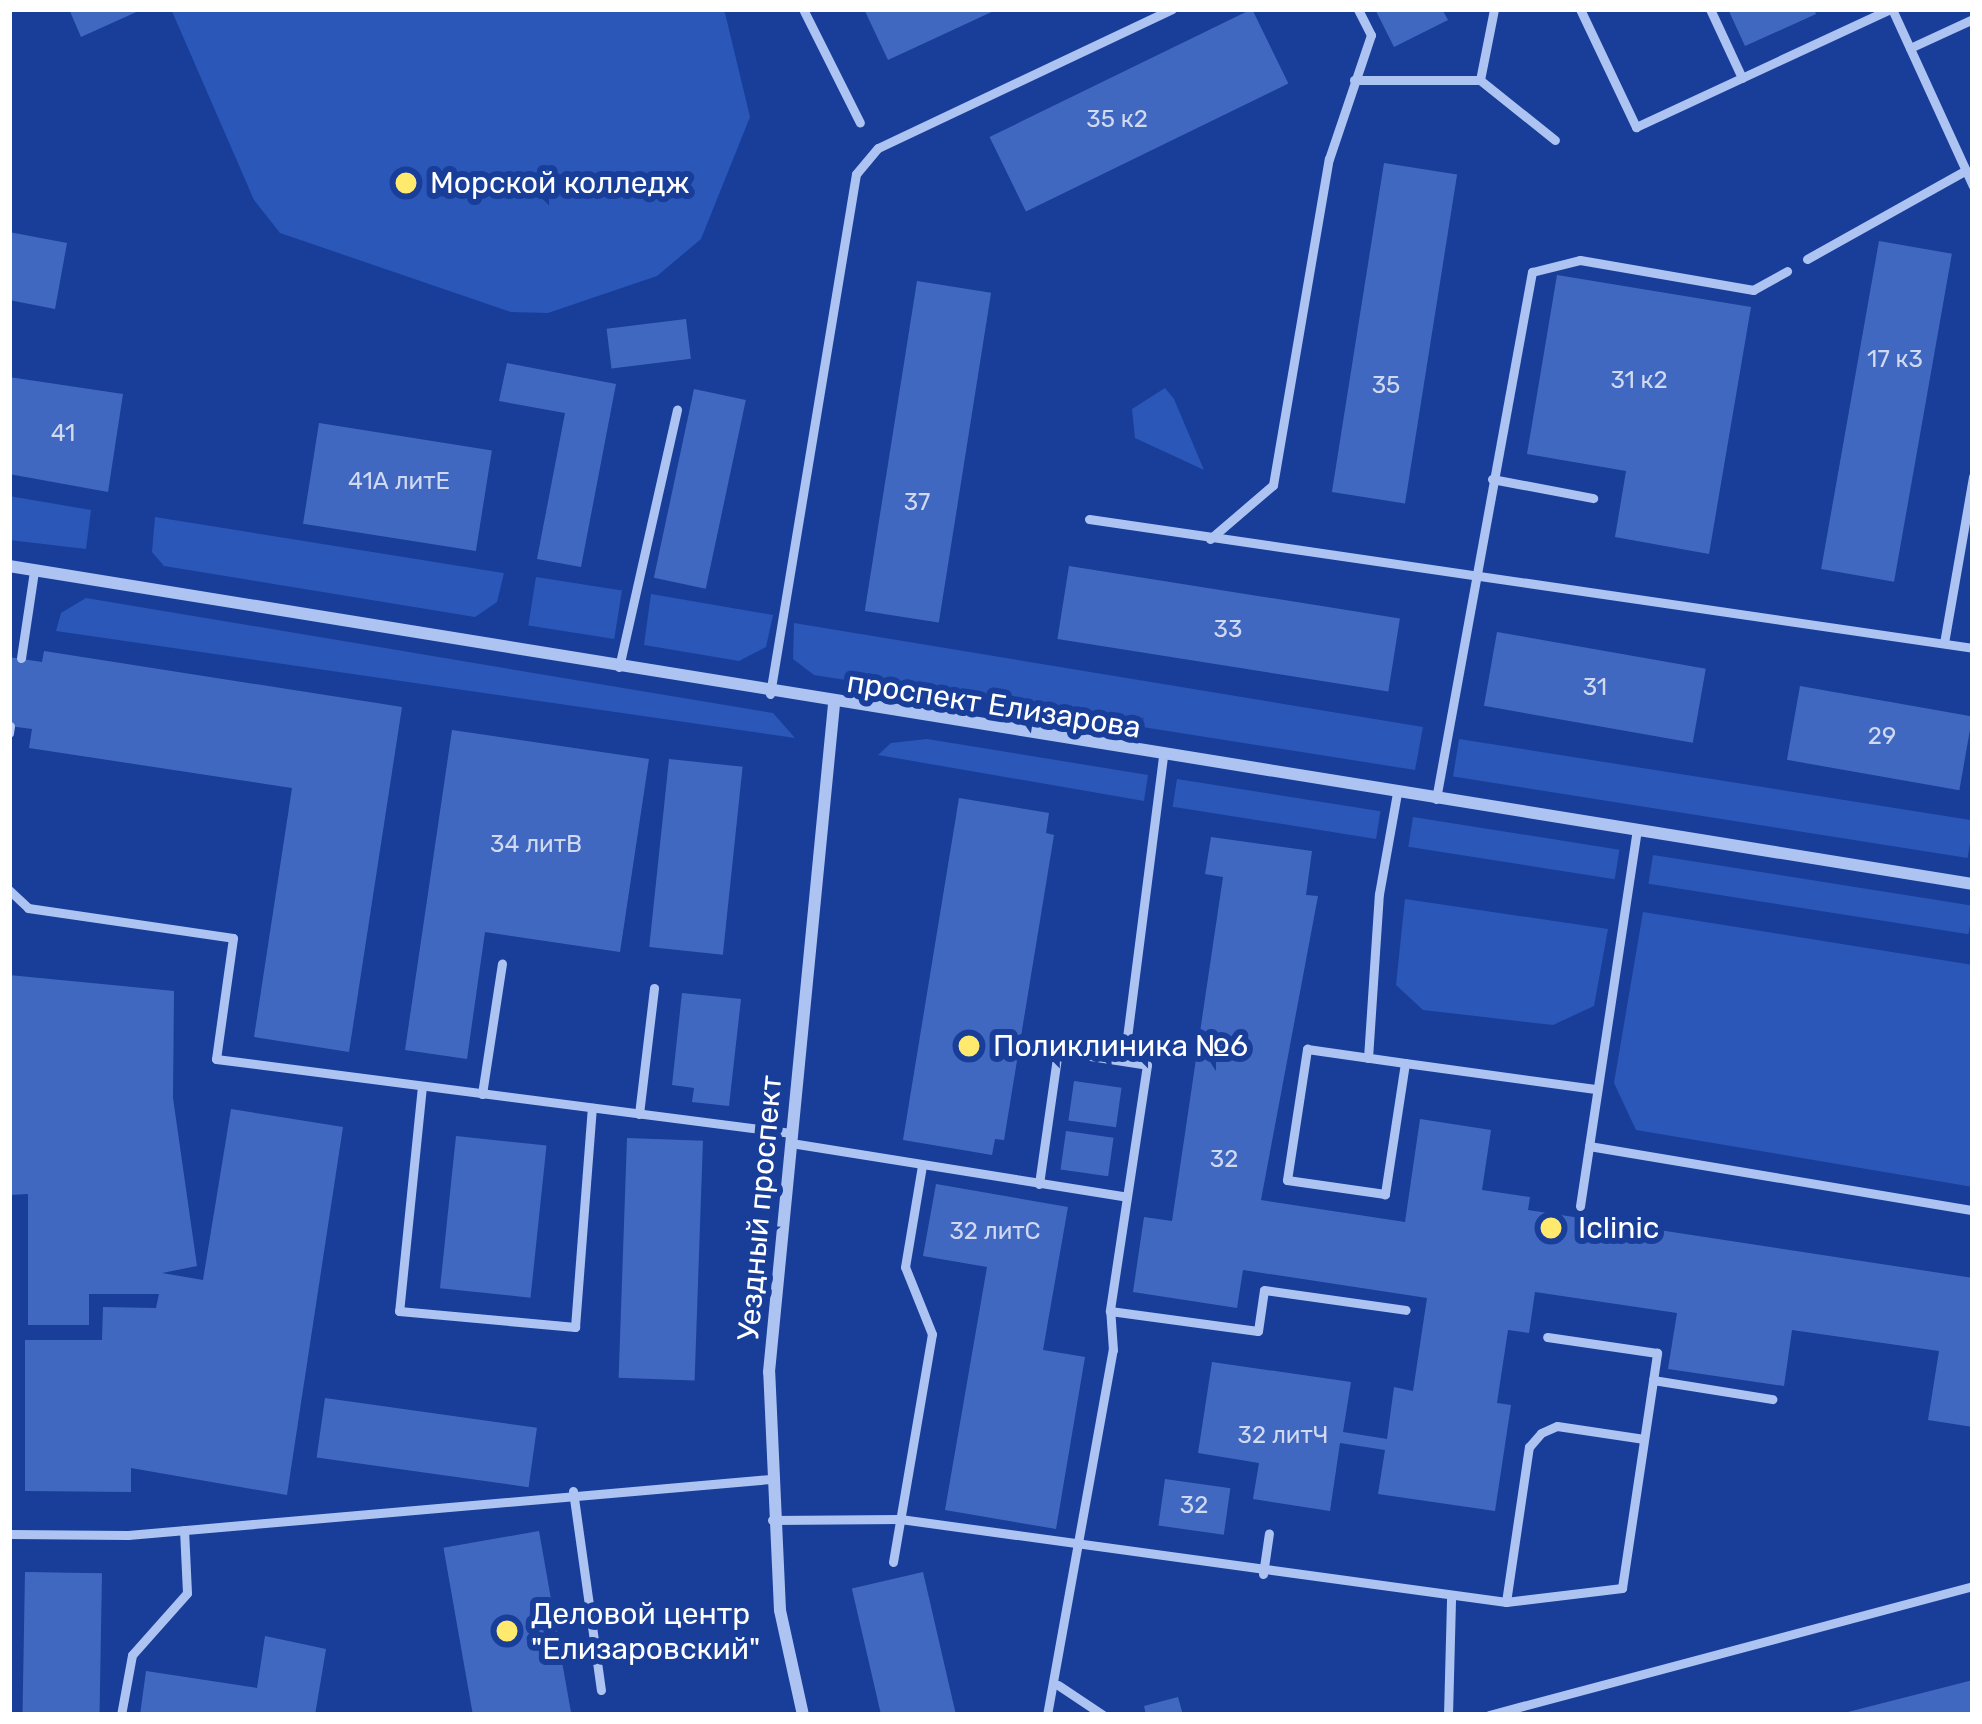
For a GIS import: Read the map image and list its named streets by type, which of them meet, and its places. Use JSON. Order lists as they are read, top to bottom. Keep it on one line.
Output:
{"streets":{"street":["проспект Елизарова","Уездный проспект"]},"crossings":[["проспект Елизарова","Уездный проспект"]],"places":["Морской колледж","Поликлиника №6","Iclinic","Деловой центр \"Елизаровский\""],"house_numbers":["35 к2","17 к3","31 к2","35","41","41А литЕ","37","33","31","29","34 литВ","32","32 литС","32 литЧ","32"]}
